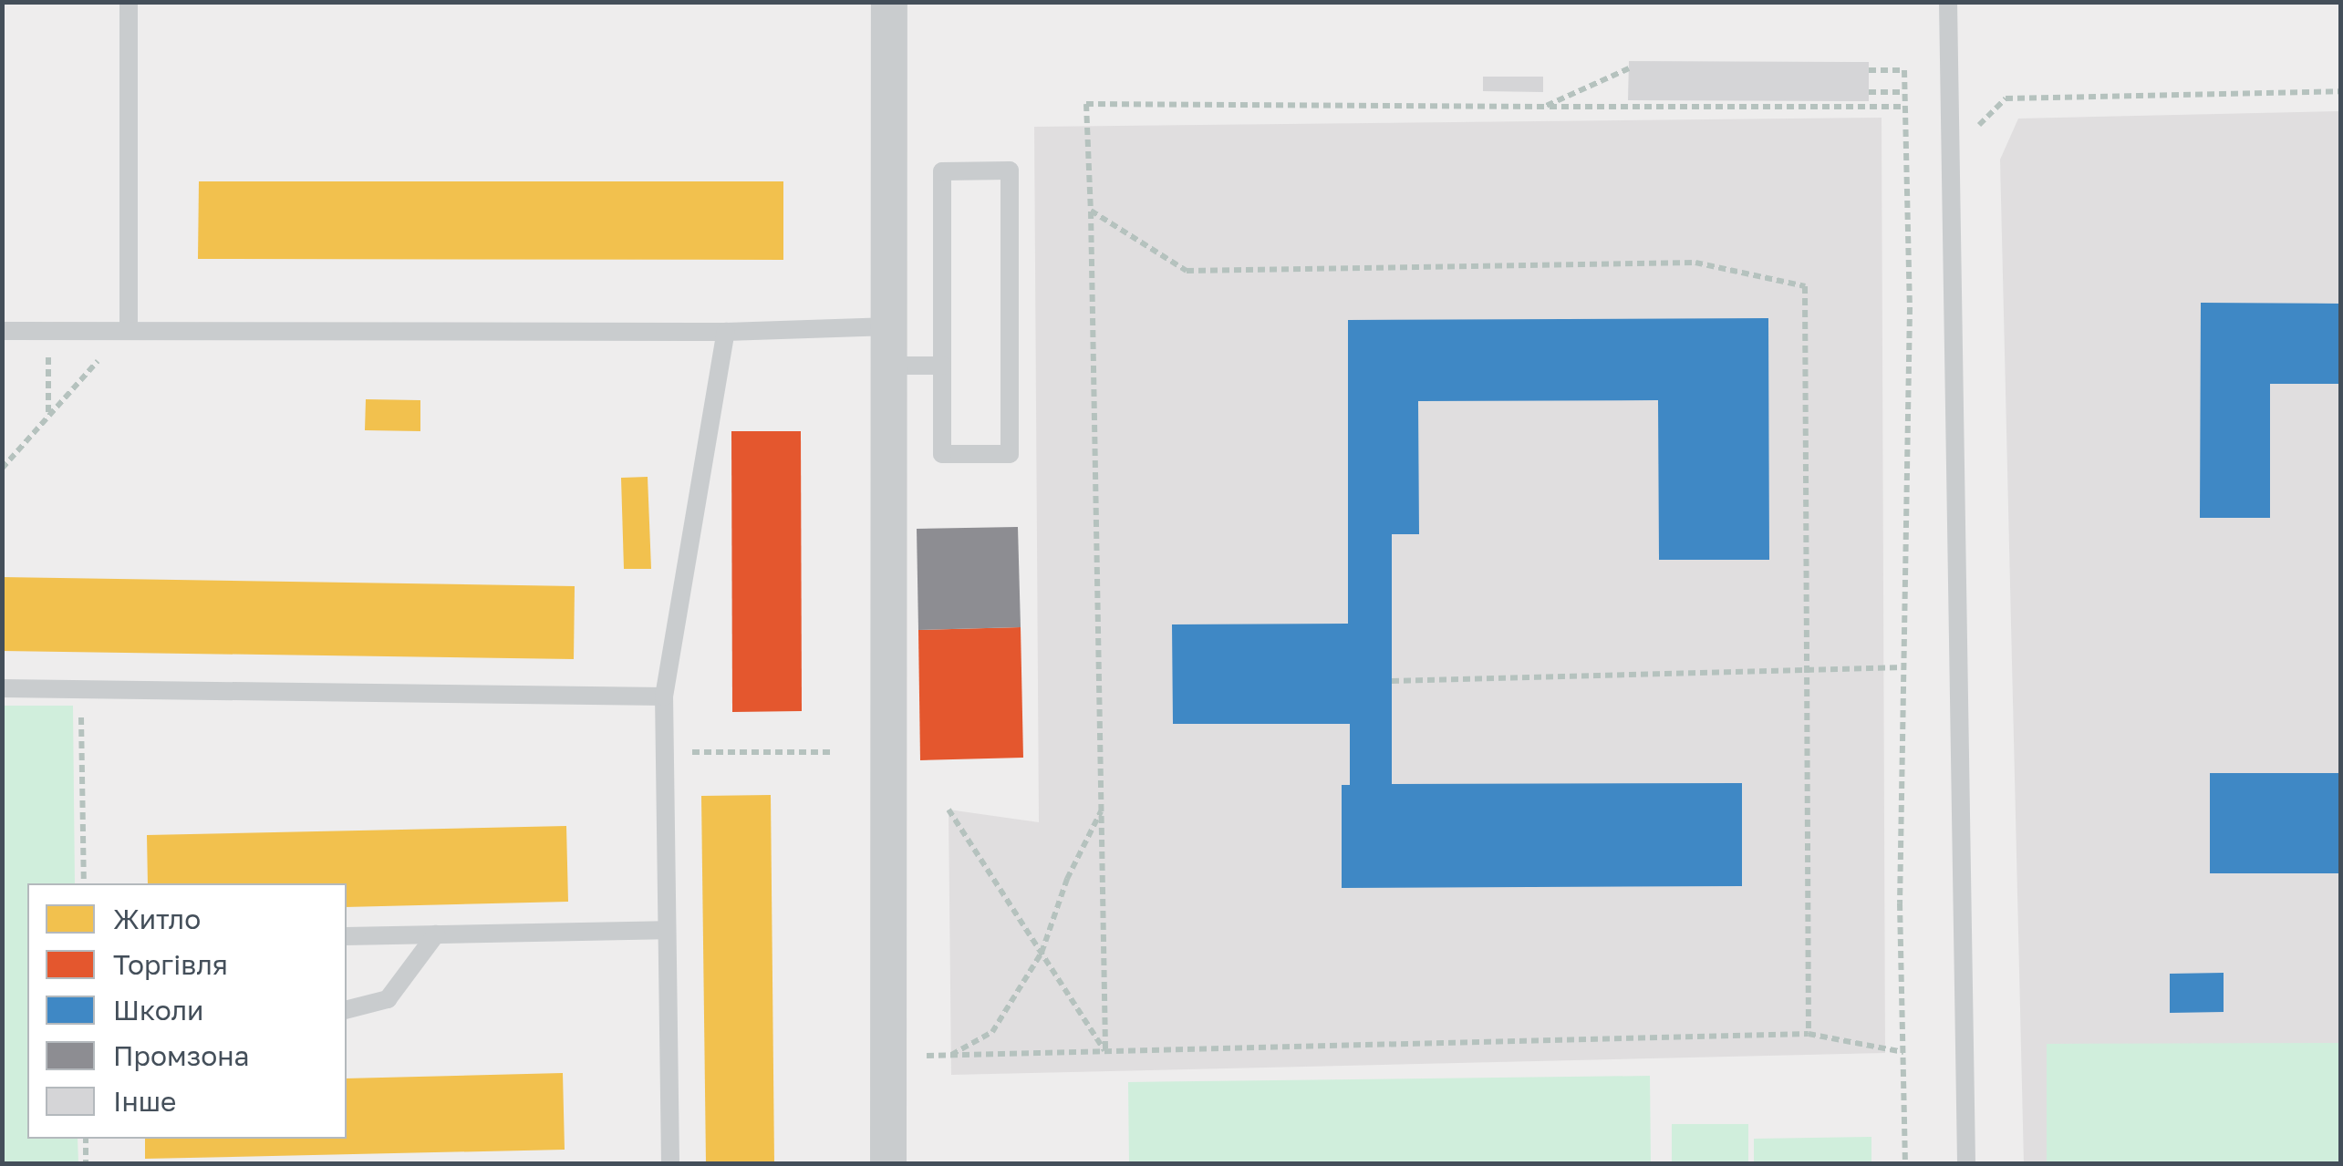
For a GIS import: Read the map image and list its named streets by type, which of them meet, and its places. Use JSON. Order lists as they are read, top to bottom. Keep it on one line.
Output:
{"legend":["Житло","Торгівля","Школи","Промзона","Інше"]}
